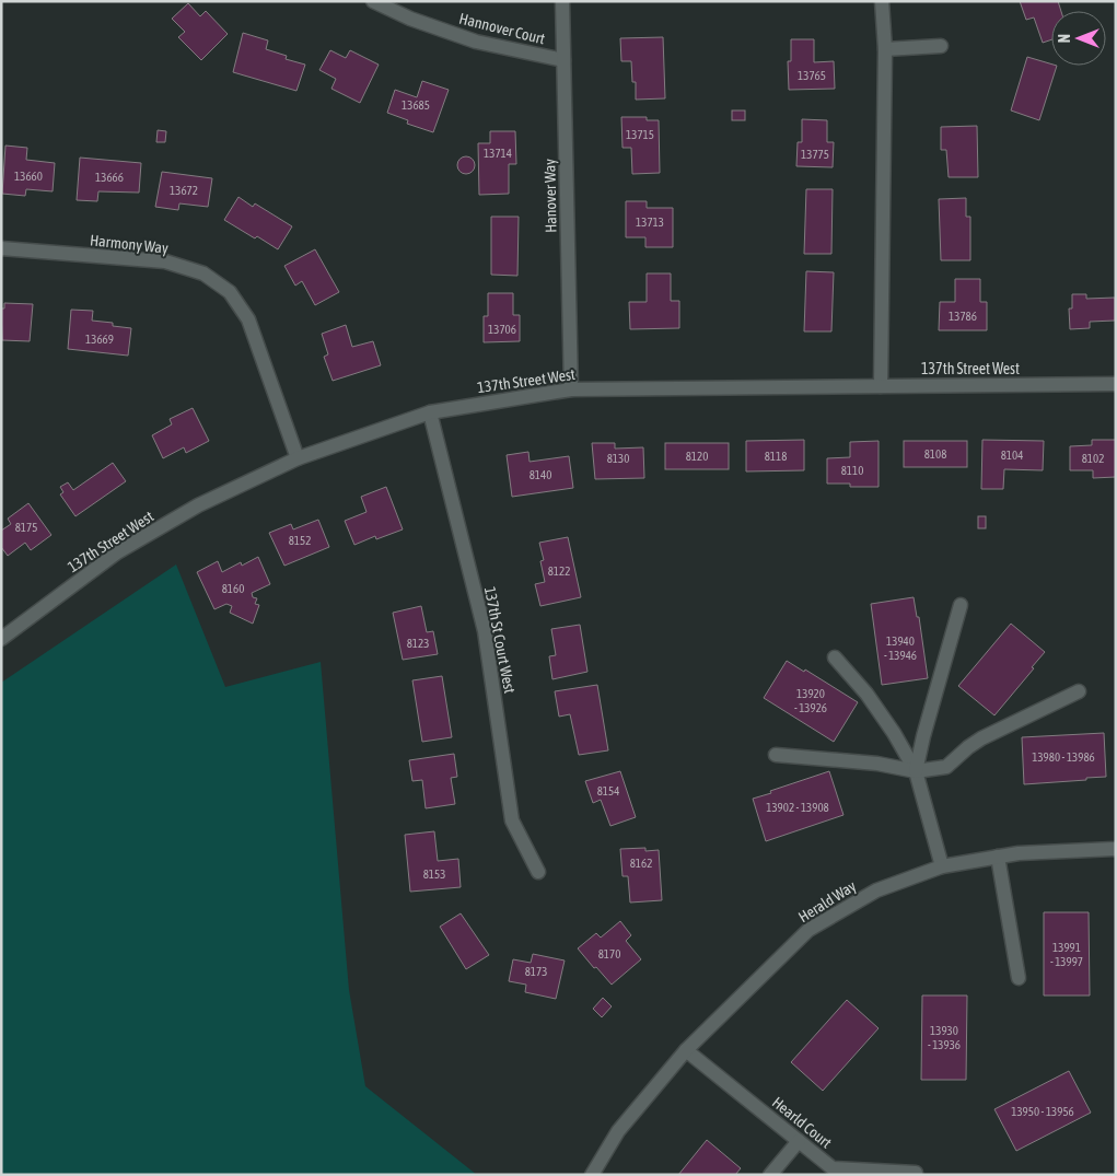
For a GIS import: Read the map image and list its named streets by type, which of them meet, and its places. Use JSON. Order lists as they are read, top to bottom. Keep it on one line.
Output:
{"streets":{"street":["Hannover Court","Hanover Way","Harmony Way","137th Street West","137th St Court West","Herald Way","Hearld Court"]},"crossings":[["Hannover Court","Hanover Way"],["Hanover Way","137th Street West"],["Harmony Way","137th Street West"],["137th Street West","137th St Court West"],["Herald Way","Hearld Court"]],"house_numbers":["13765","13685","13715","13714","13775","13660","13666","13672","13713","13786","13706","13669","8108","8104","8120","8118","8130","8102","8110","8140","8175","8152","8122","8160","13940 - 13946","8123","13920 - 13926","13980 - 13986","8154","13902 - 13908","8162","8153","13991 - 13997","8170","8173","13930 - 13936","13950 - 13956"],"north":"left"}
